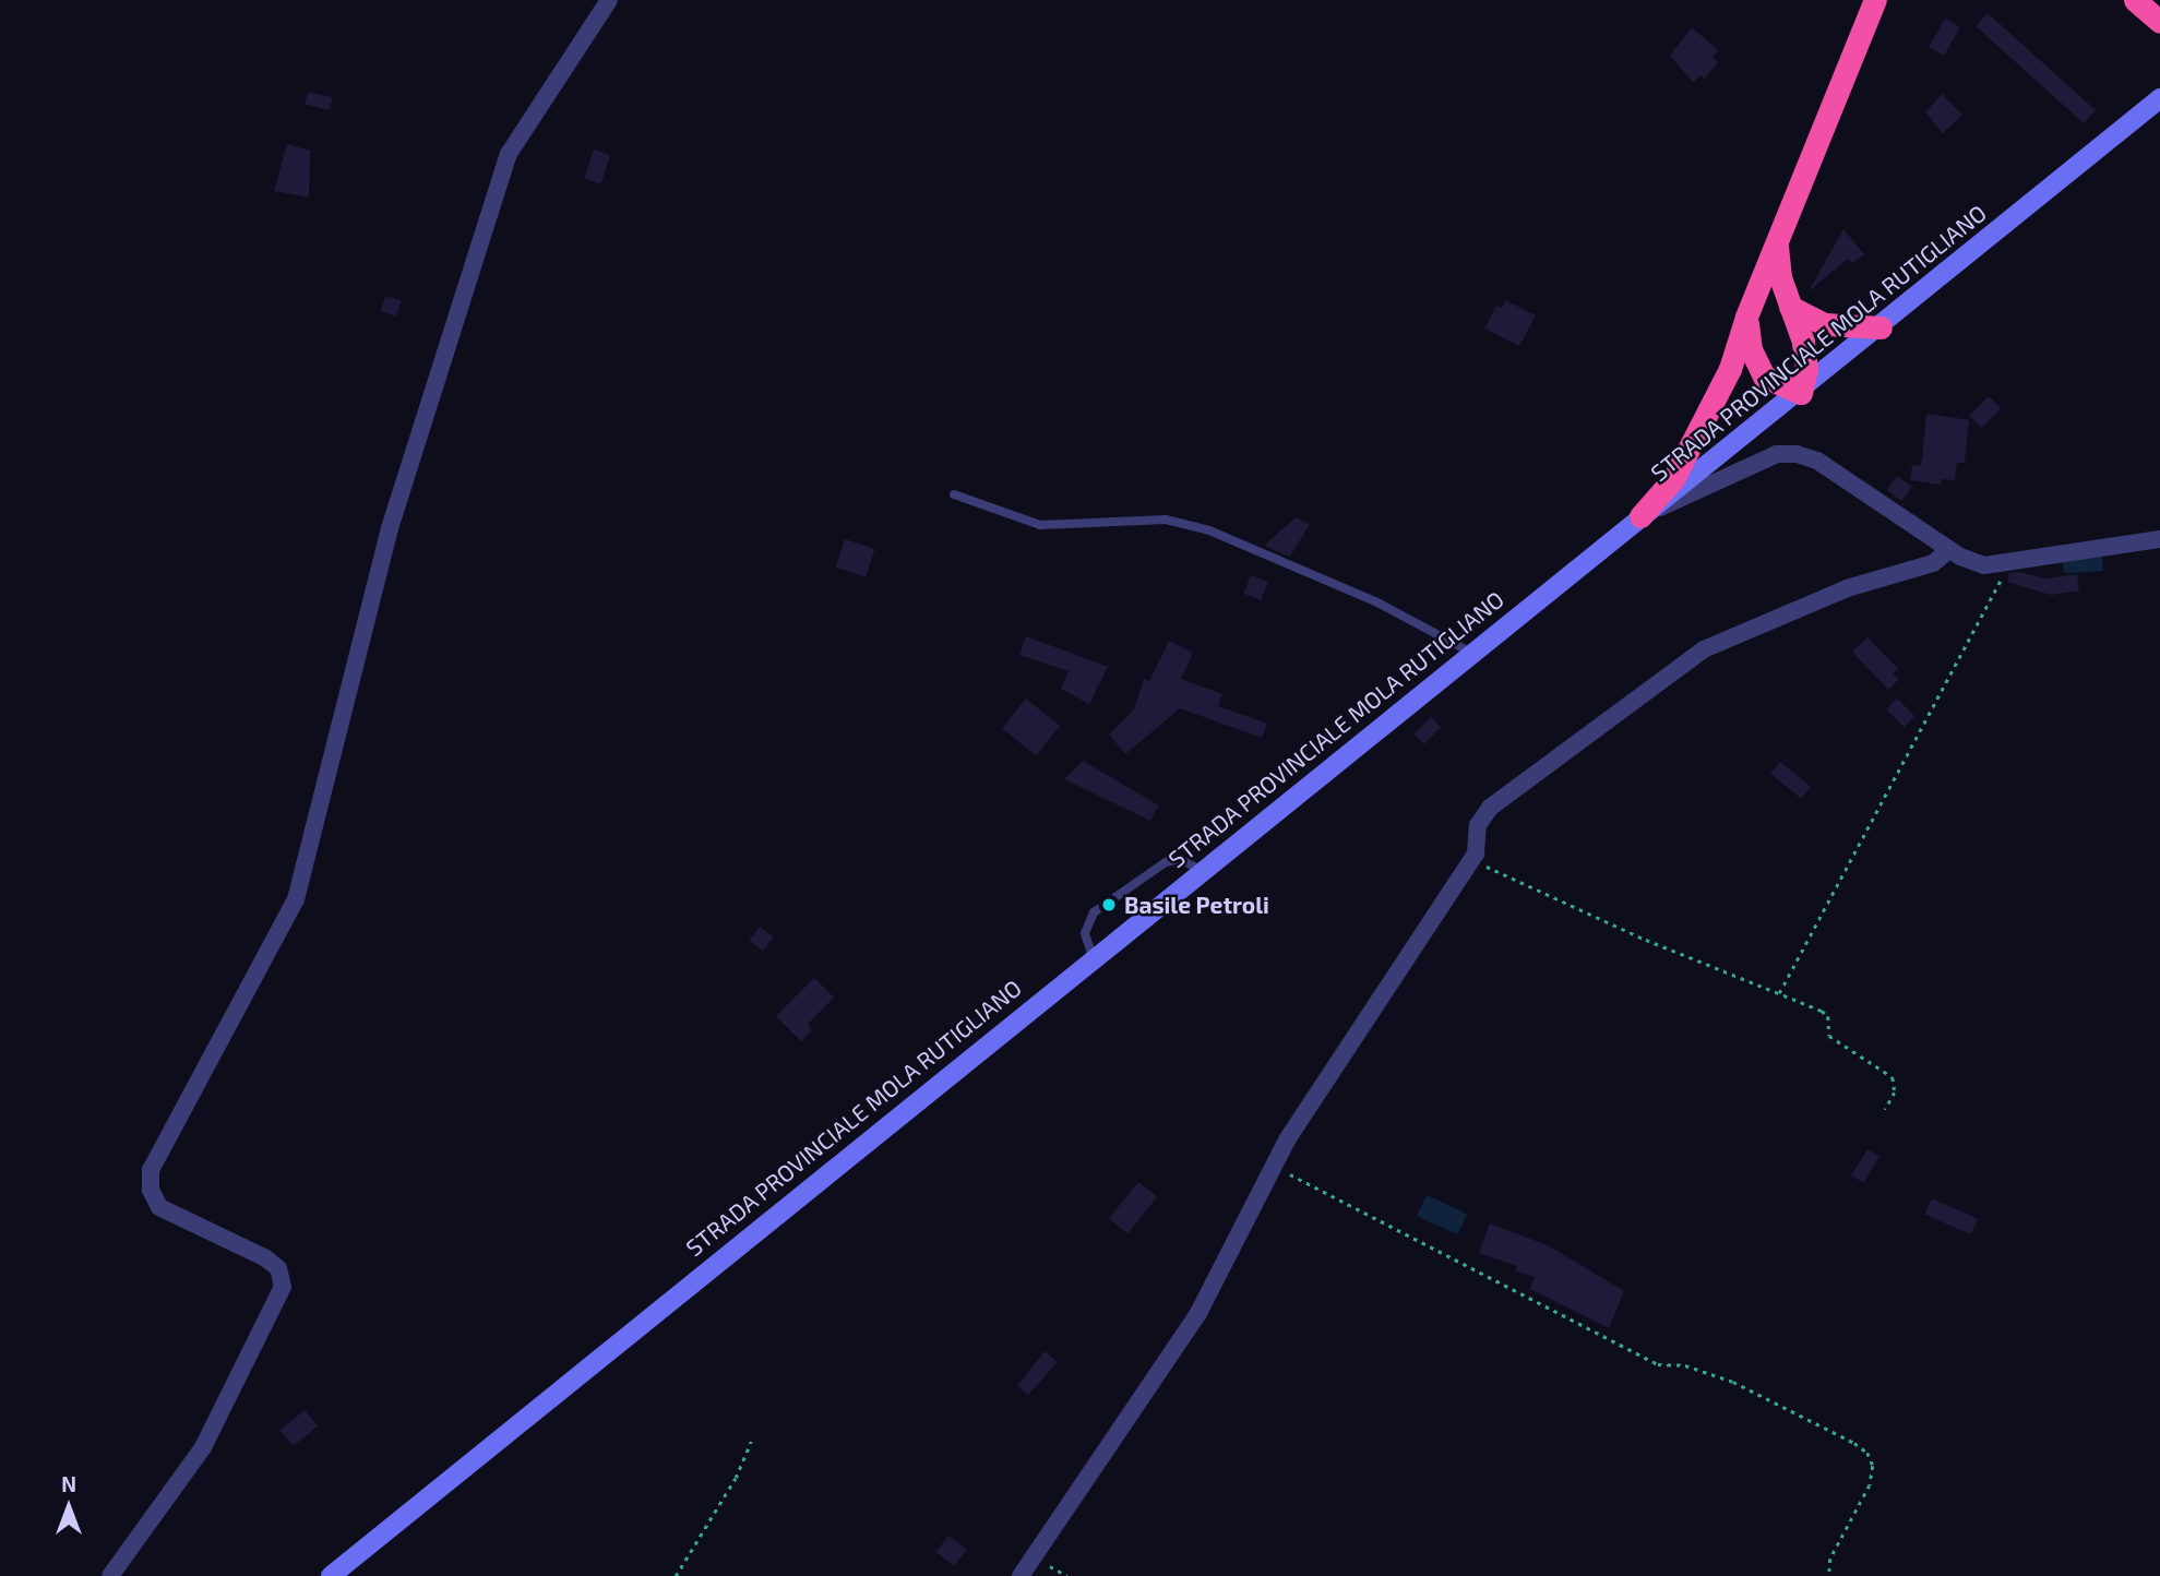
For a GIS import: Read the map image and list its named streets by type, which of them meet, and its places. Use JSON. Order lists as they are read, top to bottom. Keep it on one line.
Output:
{"streets":{"main road":["STRADA PROVINCIALE MOLA RUTIGLIANO"]},"places":["Basile Petroli"],"north":"top"}
